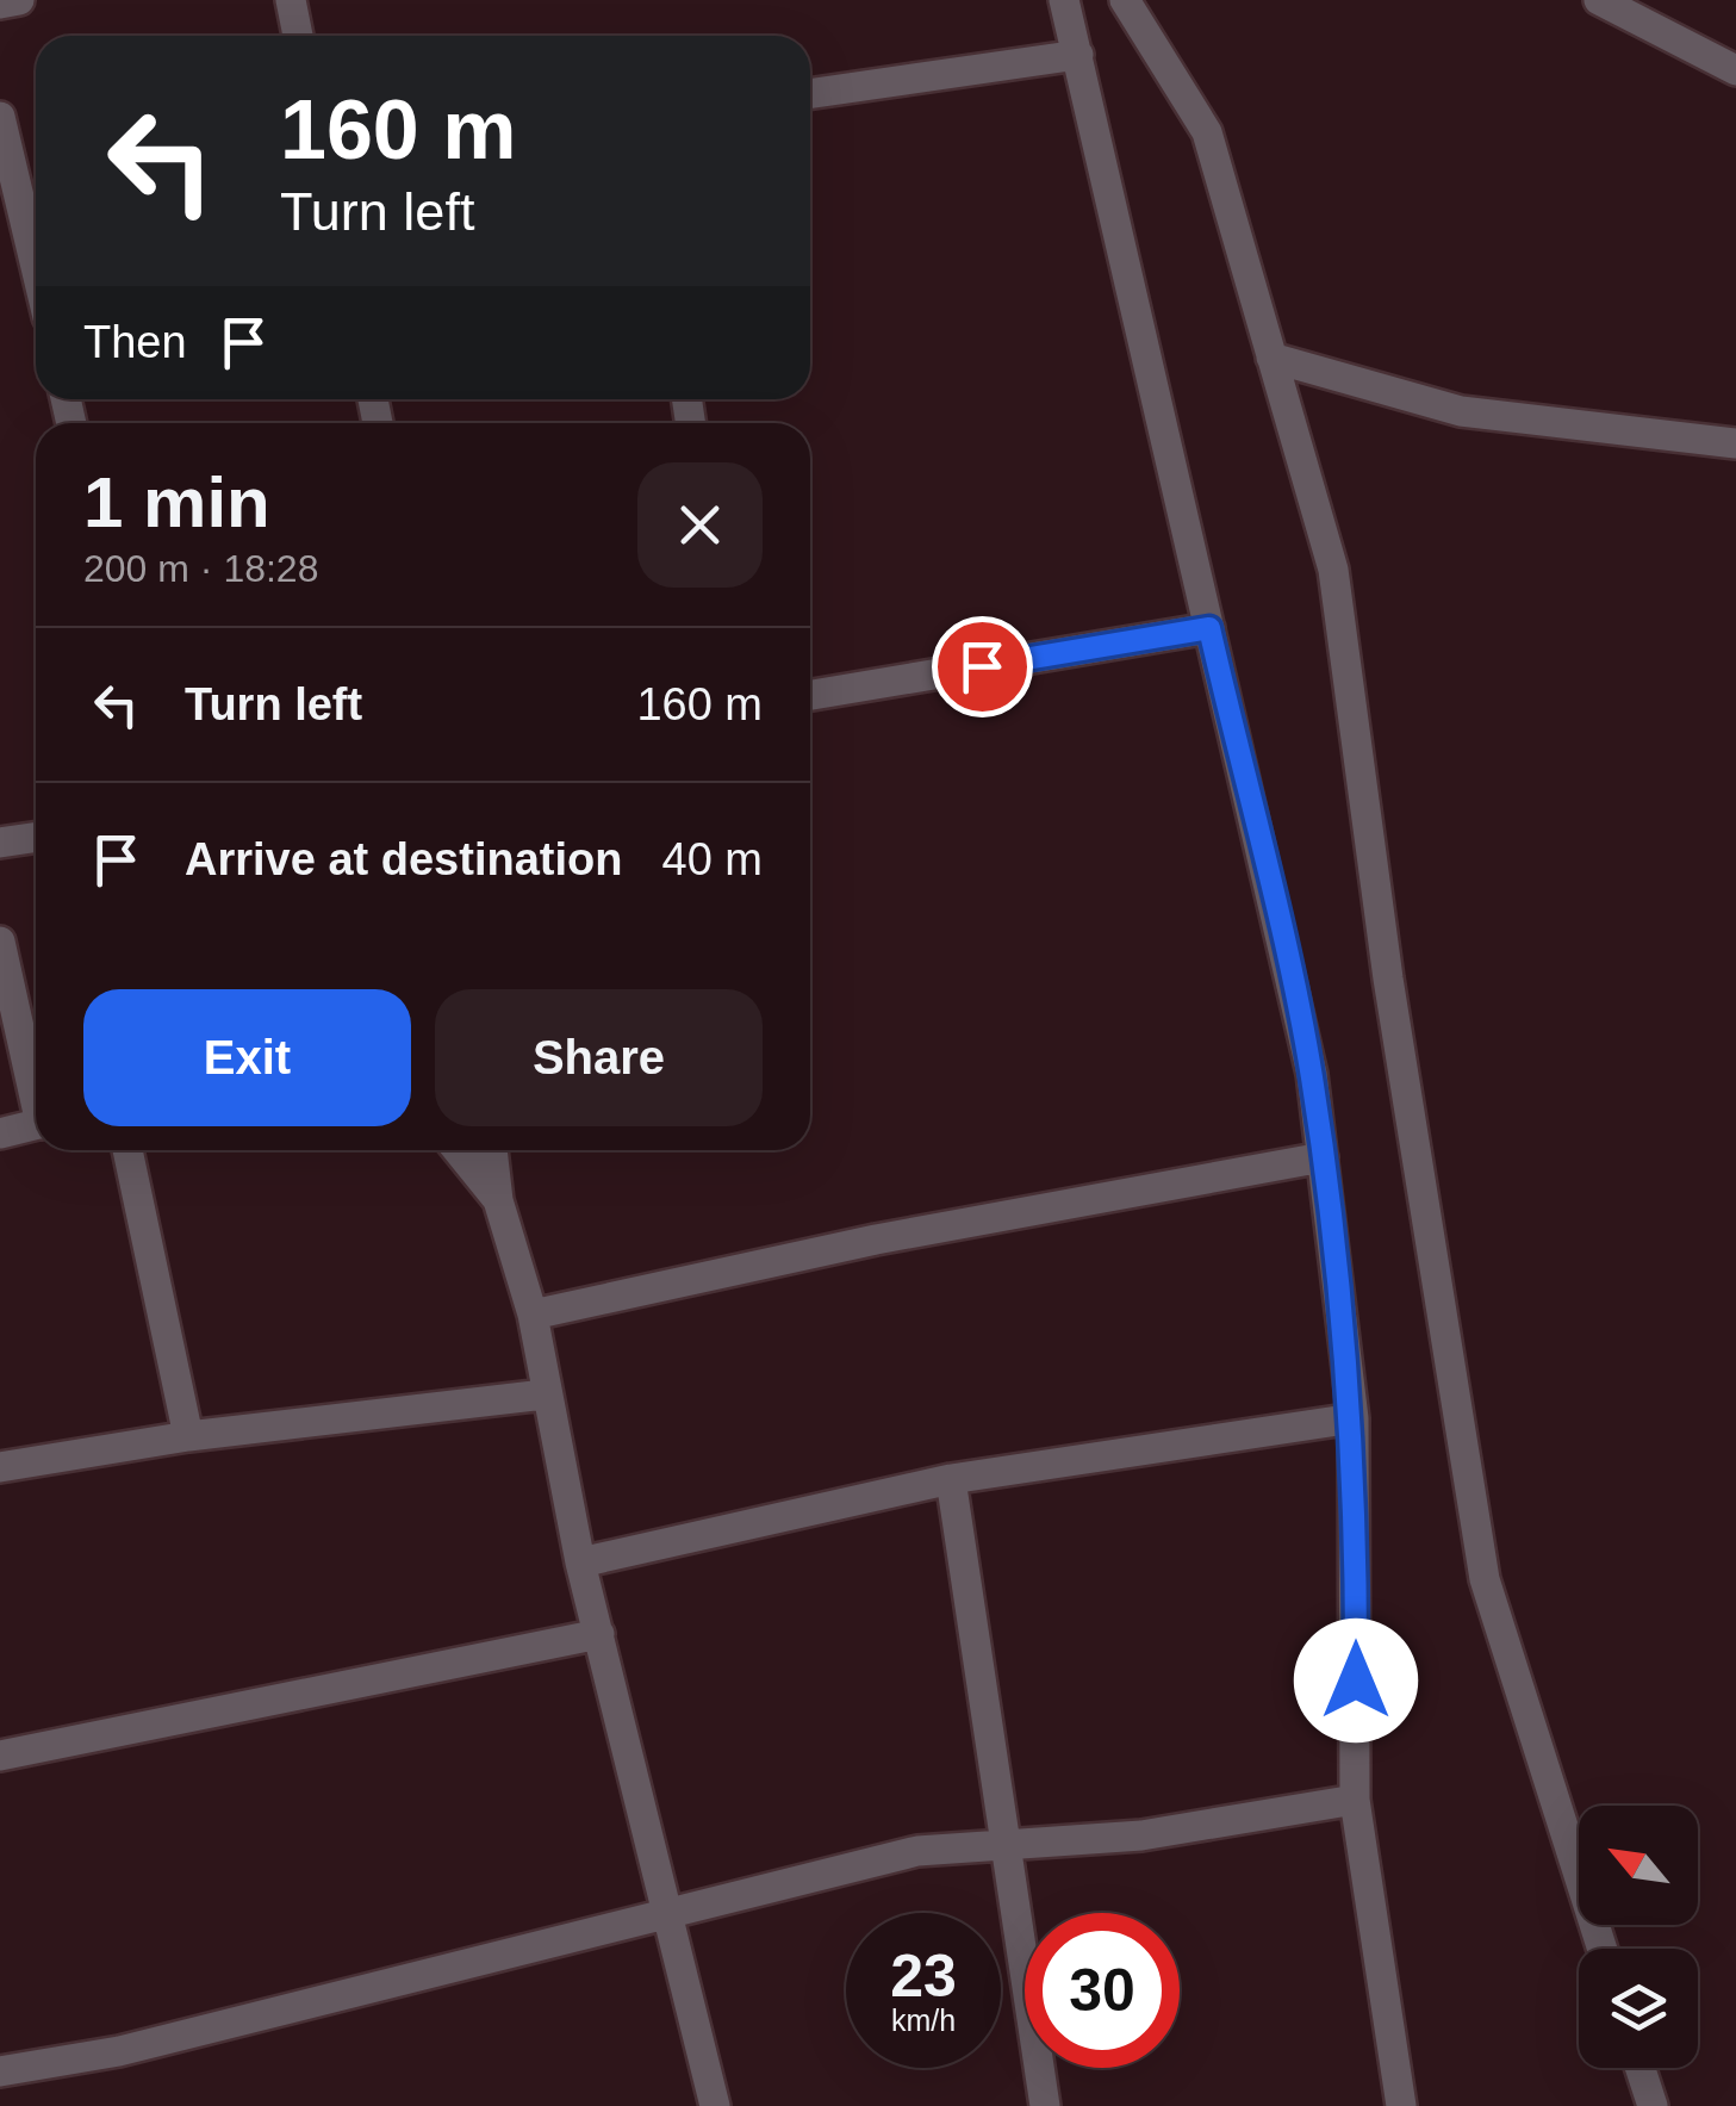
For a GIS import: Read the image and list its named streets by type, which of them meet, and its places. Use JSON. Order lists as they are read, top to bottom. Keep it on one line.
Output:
{"north":"top left","page":{"turn":["160 m","Turn left"],"then":"Then","heading":["1 min","200 m · 18:28"],"list":[{"name":"Turn left","value":"160 m"},{"name":"Arrive at destination","value":"40 m"}],"buttons":["Exit","Share"],"speed":"23 km/h","limit":"30"}}
